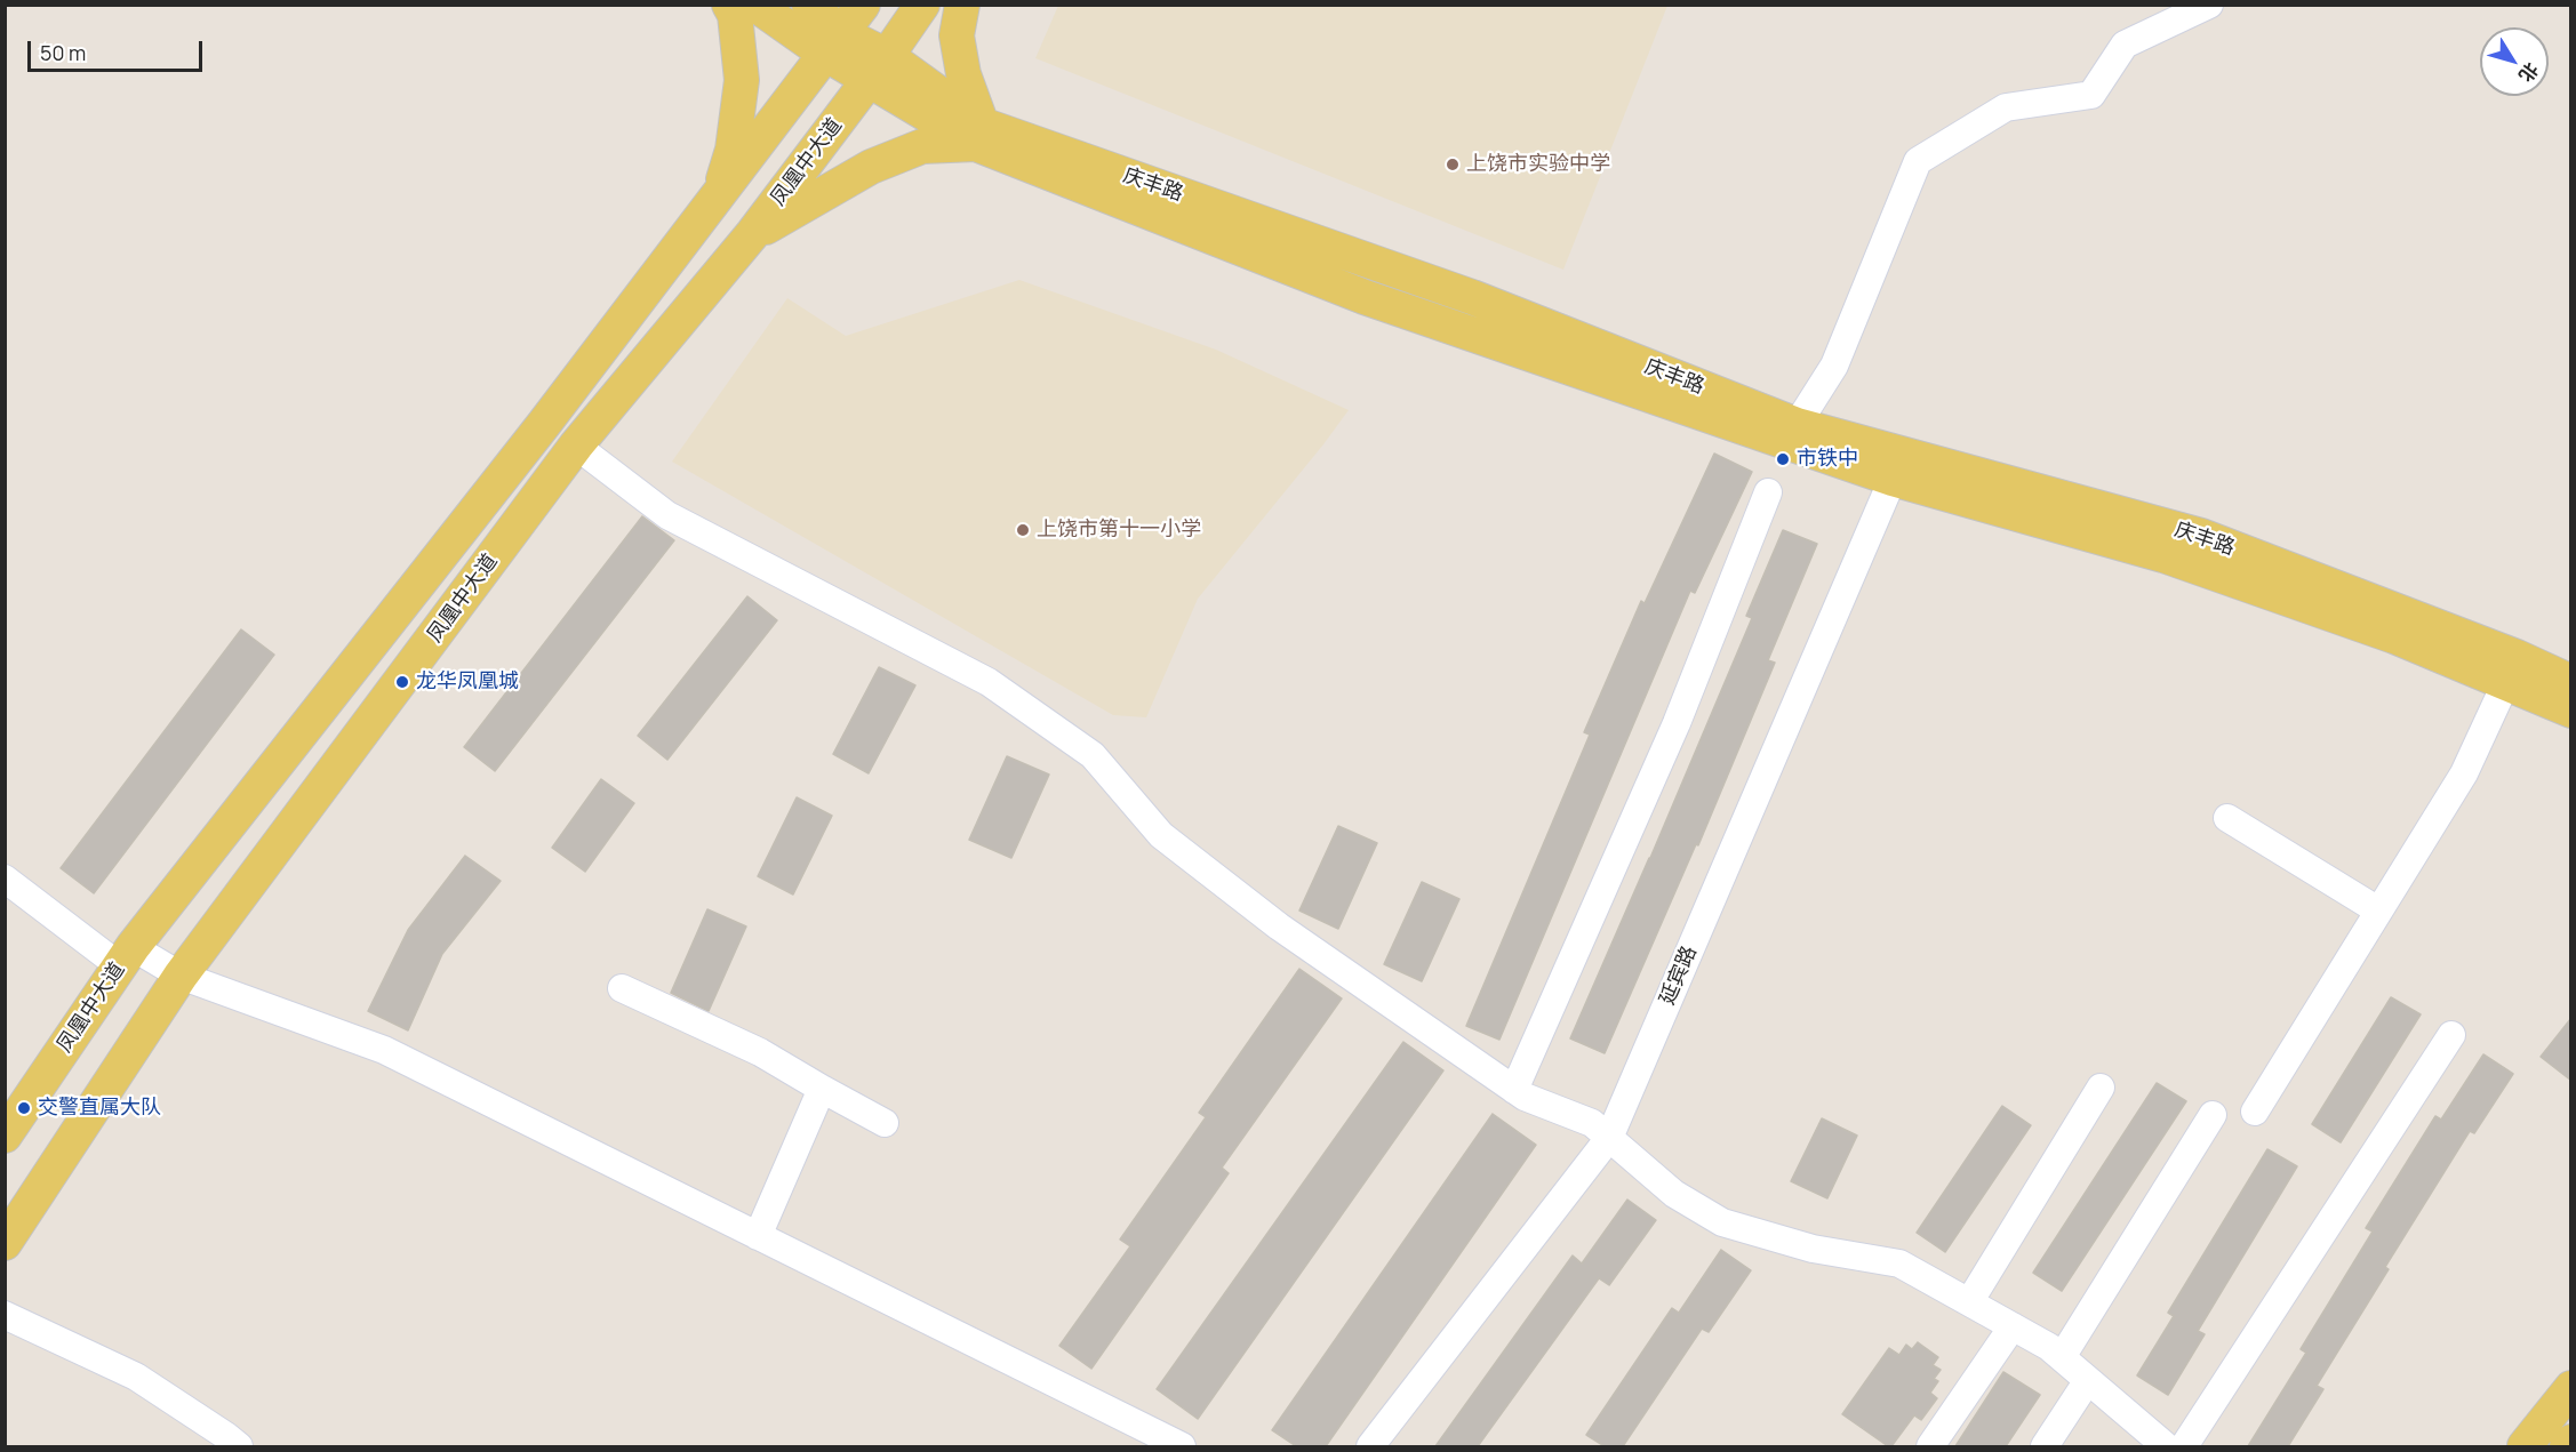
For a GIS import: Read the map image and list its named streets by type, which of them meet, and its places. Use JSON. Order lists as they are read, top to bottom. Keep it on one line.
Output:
{"streets":{"main road":["凤凰中大道","庆丰路"],"street":["延宾路"]},"crossings":[["凤凰中大道","庆丰路"],["庆丰路","延宾路"]],"places":["上饶市实验中学","市铁中","上饶市第十一小学","龙华凤凰城","交警直属大队"],"scale_bar":"50 m","north":"bottom right"}
